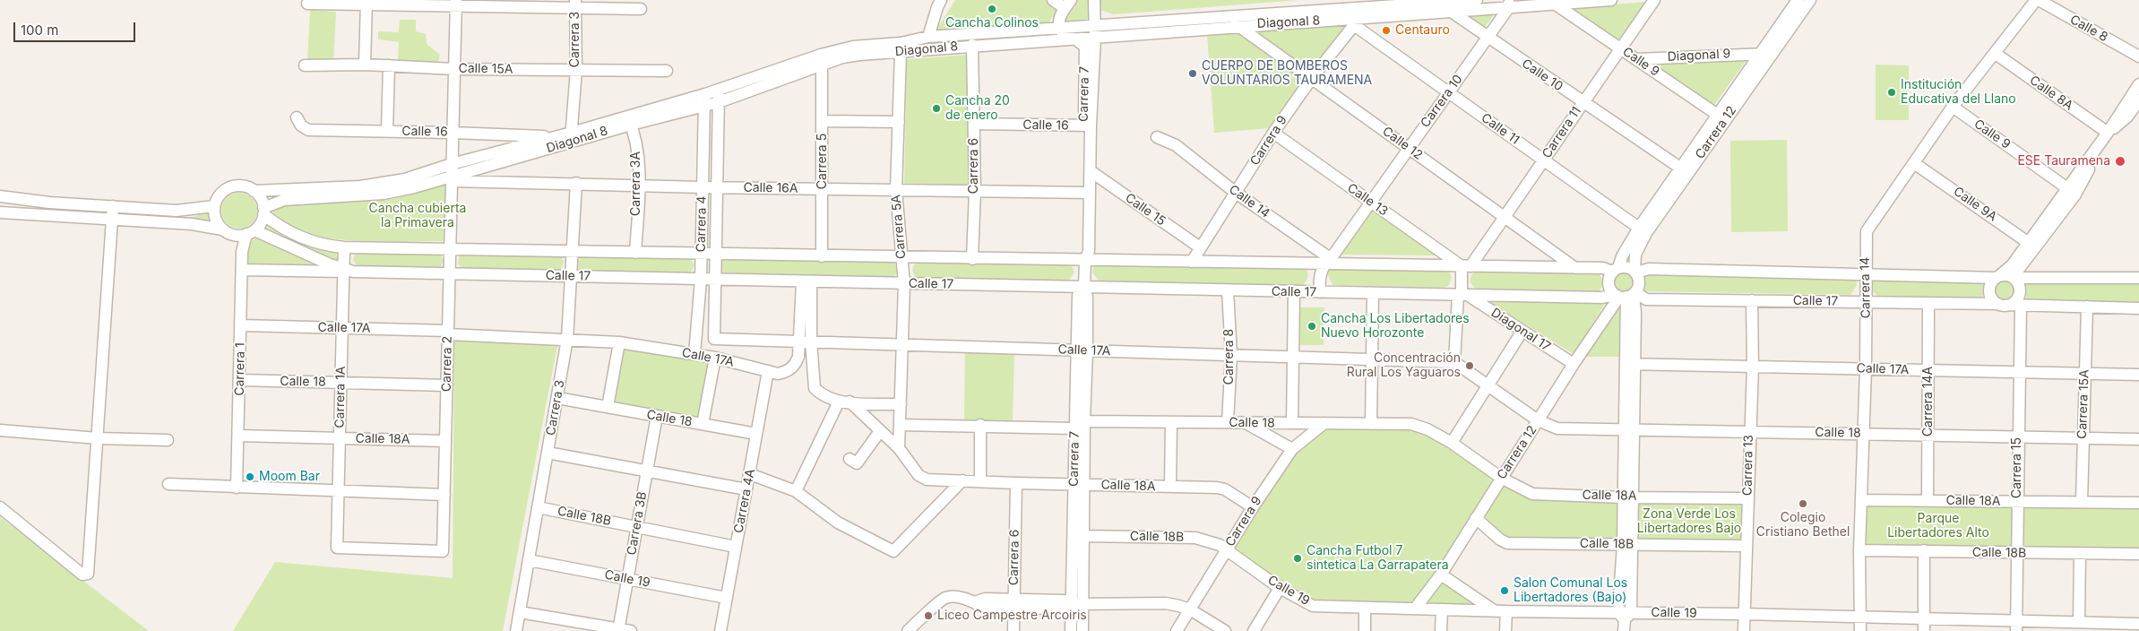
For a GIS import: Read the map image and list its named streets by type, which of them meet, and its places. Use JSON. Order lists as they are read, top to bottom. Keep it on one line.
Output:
{"streets":{"street":["Diagonal 8","Calle 8","Carrera 3","Diagonal 9","Calle 9","Calle 15A","Calle 10","Calle 8A","Carrera 7","Carrera 10","Calle 16","Calle 11","Carrera 11","Carrera 12","Carrera 9","Calle 12","Carrera 5","Carrera 6","Carrera 3A","Calle 16A","Calle 13","Calle 14","Calle 9A","Calle 15","Carrera 4","Carrera 5A","Calle 17","Carrera 14","Calle 17A","Diagonal 17","Carrera 8","Carrera 2","Carrera 1","Calle 18","Carrera 1A","Carrera 14A","Carrera 15A","Calle 18A","Carrera 13","Carrera 15","Carrera 4A","Calle 18B","Carrera 3B","Calle 19"]},"crossings":[["Diagonal 8","Carrera 3"],["Diagonal 8","Calle 9"],["Diagonal 8","Calle 10"],["Diagonal 8","Carrera 7"],["Diagonal 8","Carrera 10"],["Diagonal 8","Calle 16"],["Diagonal 8","Calle 11"],["Diagonal 8","Carrera 9"],["Diagonal 8","Calle 12"],["Diagonal 8","Carrera 5"],["Diagonal 8","Carrera 6"],["Diagonal 8","Carrera 3A"],["Diagonal 8","Calle 16A"],["Diagonal 8","Carrera 4"],["Diagonal 8","Carrera 5A"],["Diagonal 8","Calle 17"],["Diagonal 8","Carrera 2"],["Diagonal 8","Carrera 1"],["Calle 8","Carrera 14"],["Carrera 3","Calle 15A"],["Carrera 3","Calle 16A"],["Carrera 3","Calle 17"],["Carrera 3","Calle 17A"],["Carrera 3","Calle 18"],["Carrera 3","Calle 18B"],["Carrera 3","Calle 19"],["Diagonal 9","Calle 9"],["Diagonal 9","Carrera 12"],["Calle 9","Carrera 11"],["Calle 9","Carrera 12"],["Calle 9","Carrera 14"],["Calle 10","Carrera 10"],["Calle 10","Carrera 11"],["Calle 10","Carrera 12"],["Calle 8A","Carrera 14"],["Carrera 7","Calle 16"],["Carrera 7","Calle 16A"],["Carrera 7","Calle 15"],["Carrera 7","Calle 17"],["Carrera 7","Calle 17A"],["Carrera 7","Calle 18"],["Carrera 7","Calle 18A"],["Carrera 7","Calle 18B"],["Carrera 10","Calle 11"],["Carrera 10","Calle 12"],["Carrera 10","Calle 13"],["Carrera 10","Calle 14"],["Carrera 10","Calle 17"],["Calle 16","Carrera 6"],["Calle 16","Carrera 2"],["Calle 11","Carrera 11"],["Calle 11","Carrera 12"],["Calle 11","Carrera 9"],["Carrera 11","Calle 12"],["Carrera 11","Calle 13"],["Carrera 11","Calle 17"],["Carrera 12","Calle 17"],["Carrera 12","Diagonal 17"],["Carrera 12","Calle 18"],["Carrera 12","Calle 18A"],["Carrera 12","Calle 18B"],["Carrera 12","Calle 19"],["Carrera 9","Calle 12"],["Carrera 9","Calle 13"],["Carrera 9","Calle 14"],["Carrera 9","Calle 15"],["Carrera 9","Calle 17"],["Carrera 9","Calle 18"],["Carrera 9","Calle 18A"],["Carrera 9","Calle 18B"],["Carrera 9","Calle 19"],["Calle 12","Calle 17"],["Carrera 5","Calle 16A"],["Carrera 5","Calle 17"],["Carrera 6","Calle 16A"],["Carrera 6","Calle 17"],["Carrera 6","Calle 18A"],["Carrera 3A","Calle 16A"],["Carrera 3A","Calle 17"],["Calle 16A","Carrera 4"],["Calle 16A","Carrera 5A"],["Calle 16A","Carrera 2"],["Calle 13","Calle 17"],["Calle 14","Calle 17"],["Calle 9A","Carrera 14"],["Carrera 4","Calle 17"],["Carrera 4","Calle 17A"],["Carrera 5A","Calle 17"],["Carrera 5A","Calle 17A"],["Carrera 5A","Calle 18"],["Carrera 5A","Calle 18A"],["Calle 17","Carrera 14"],["Calle 17","Calle 17A"],["Calle 17","Diagonal 17"],["Calle 17","Carrera 8"],["Calle 17","Carrera 2"],["Calle 17","Carrera 1"],["Calle 17","Carrera 1A"],["Calle 17","Carrera 14A"],["Calle 17","Carrera 15A"],["Calle 17","Carrera 13"],["Calle 17","Carrera 15"],["Carrera 14","Calle 17A"],["Carrera 14","Calle 18"],["Carrera 14","Calle 18A"],["Carrera 14","Calle 18B"],["Carrera 14","Calle 19"],["Calle 17A","Carrera 8"],["Calle 17A","Carrera 2"],["Calle 17A","Carrera 1"],["Calle 17A","Calle 18"],["Calle 17A","Carrera 1A"],["Calle 17A","Carrera 14A"],["Calle 17A","Carrera 15A"],["Calle 17A","Carrera 13"],["Calle 17A","Carrera 15"],["Calle 17A","Carrera 4A"],["Carrera 8","Calle 18"],["Carrera 2","Calle 18"],["Carrera 2","Carrera 1A"],["Carrera 2","Calle 18A"],["Carrera 1","Calle 18"],["Carrera 1","Calle 18A"],["Calle 18","Carrera 1A"],["Calle 18","Carrera 14A"],["Calle 18","Carrera 15A"],["Calle 18","Calle 18A"],["Calle 18","Carrera 13"],["Calle 18","Carrera 15"],["Calle 18","Carrera 4A"],["Calle 18","Carrera 3B"],["Carrera 1A","Calle 18A"],["Carrera 14A","Calle 18A"],["Carrera 15A","Calle 18A"],["Calle 18A","Carrera 13"],["Calle 18A","Carrera 15"],["Carrera 13","Calle 18B"],["Carrera 13","Calle 19"],["Carrera 15","Calle 18B"],["Carrera 15","Calle 19"],["Carrera 4A","Calle 18B"],["Carrera 4A","Calle 19"],["Calle 18B","Carrera 3B"],["Calle 18B","Calle 19"],["Carrera 3B","Calle 19"]],"parks":["Cancha cubierta la Primavera","Zona Verde Los Libertadores Bajo","Parque Libertadores Alto"],"places":["Cancha Colinos","Centauro","CUERPO DE BOMBEROS VOLUNTARIOS TAURAMENA","Institución Educativa del Llano","Cancha 20 de enero","ESE Tauramena","Cancha Los Libertadores Nuevo Horozonte","Concentración Rural Los Yaguaros","Moom Bar","Colegio Cristiano Bethel","Cancha Futbol 7 sintetica La Garrapatera","Salon Comunal Los Libertadores (Bajo)","Liceo Campestre Arcoiris"],"scale_bar":"100 m"}
